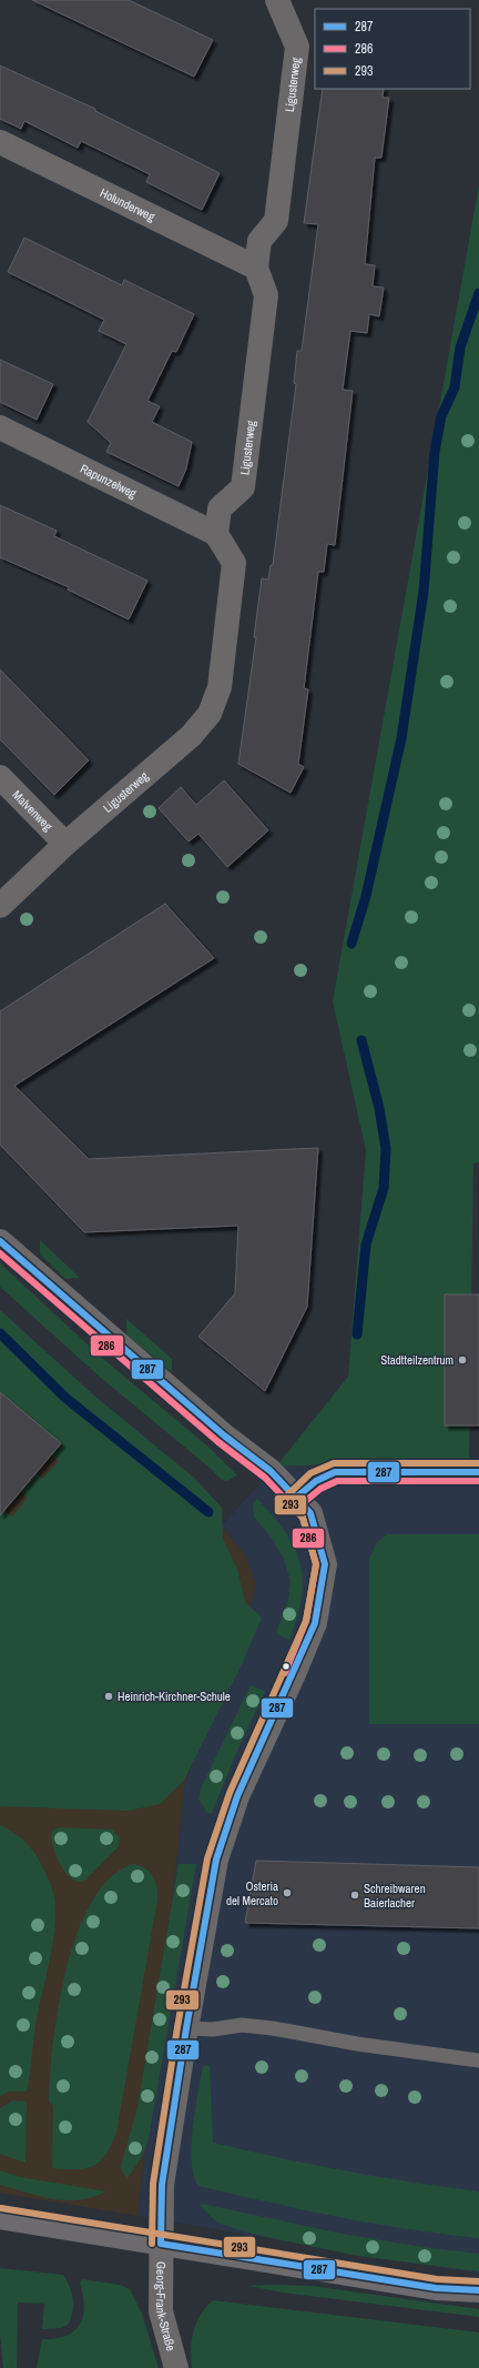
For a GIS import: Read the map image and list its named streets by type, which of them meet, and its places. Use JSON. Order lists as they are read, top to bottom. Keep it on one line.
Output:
{"streets":{"street":["Ligusterweg","Holunderweg","Rapunzelweg","Malvenweg","Georg-Frank-Straße"]},"crossings":[["Ligusterweg","Holunderweg"],["Ligusterweg","Rapunzelweg"],["Ligusterweg","Malvenweg"]],"places":["Stadtteilzentrum","Heinrich-Kirchner-Schule","Osteria del Mercato","Schreibwaren Baierlacher"],"lines":["transit line 287","transit line 286","transit line 293"],"legend":["287","286","293"]}
